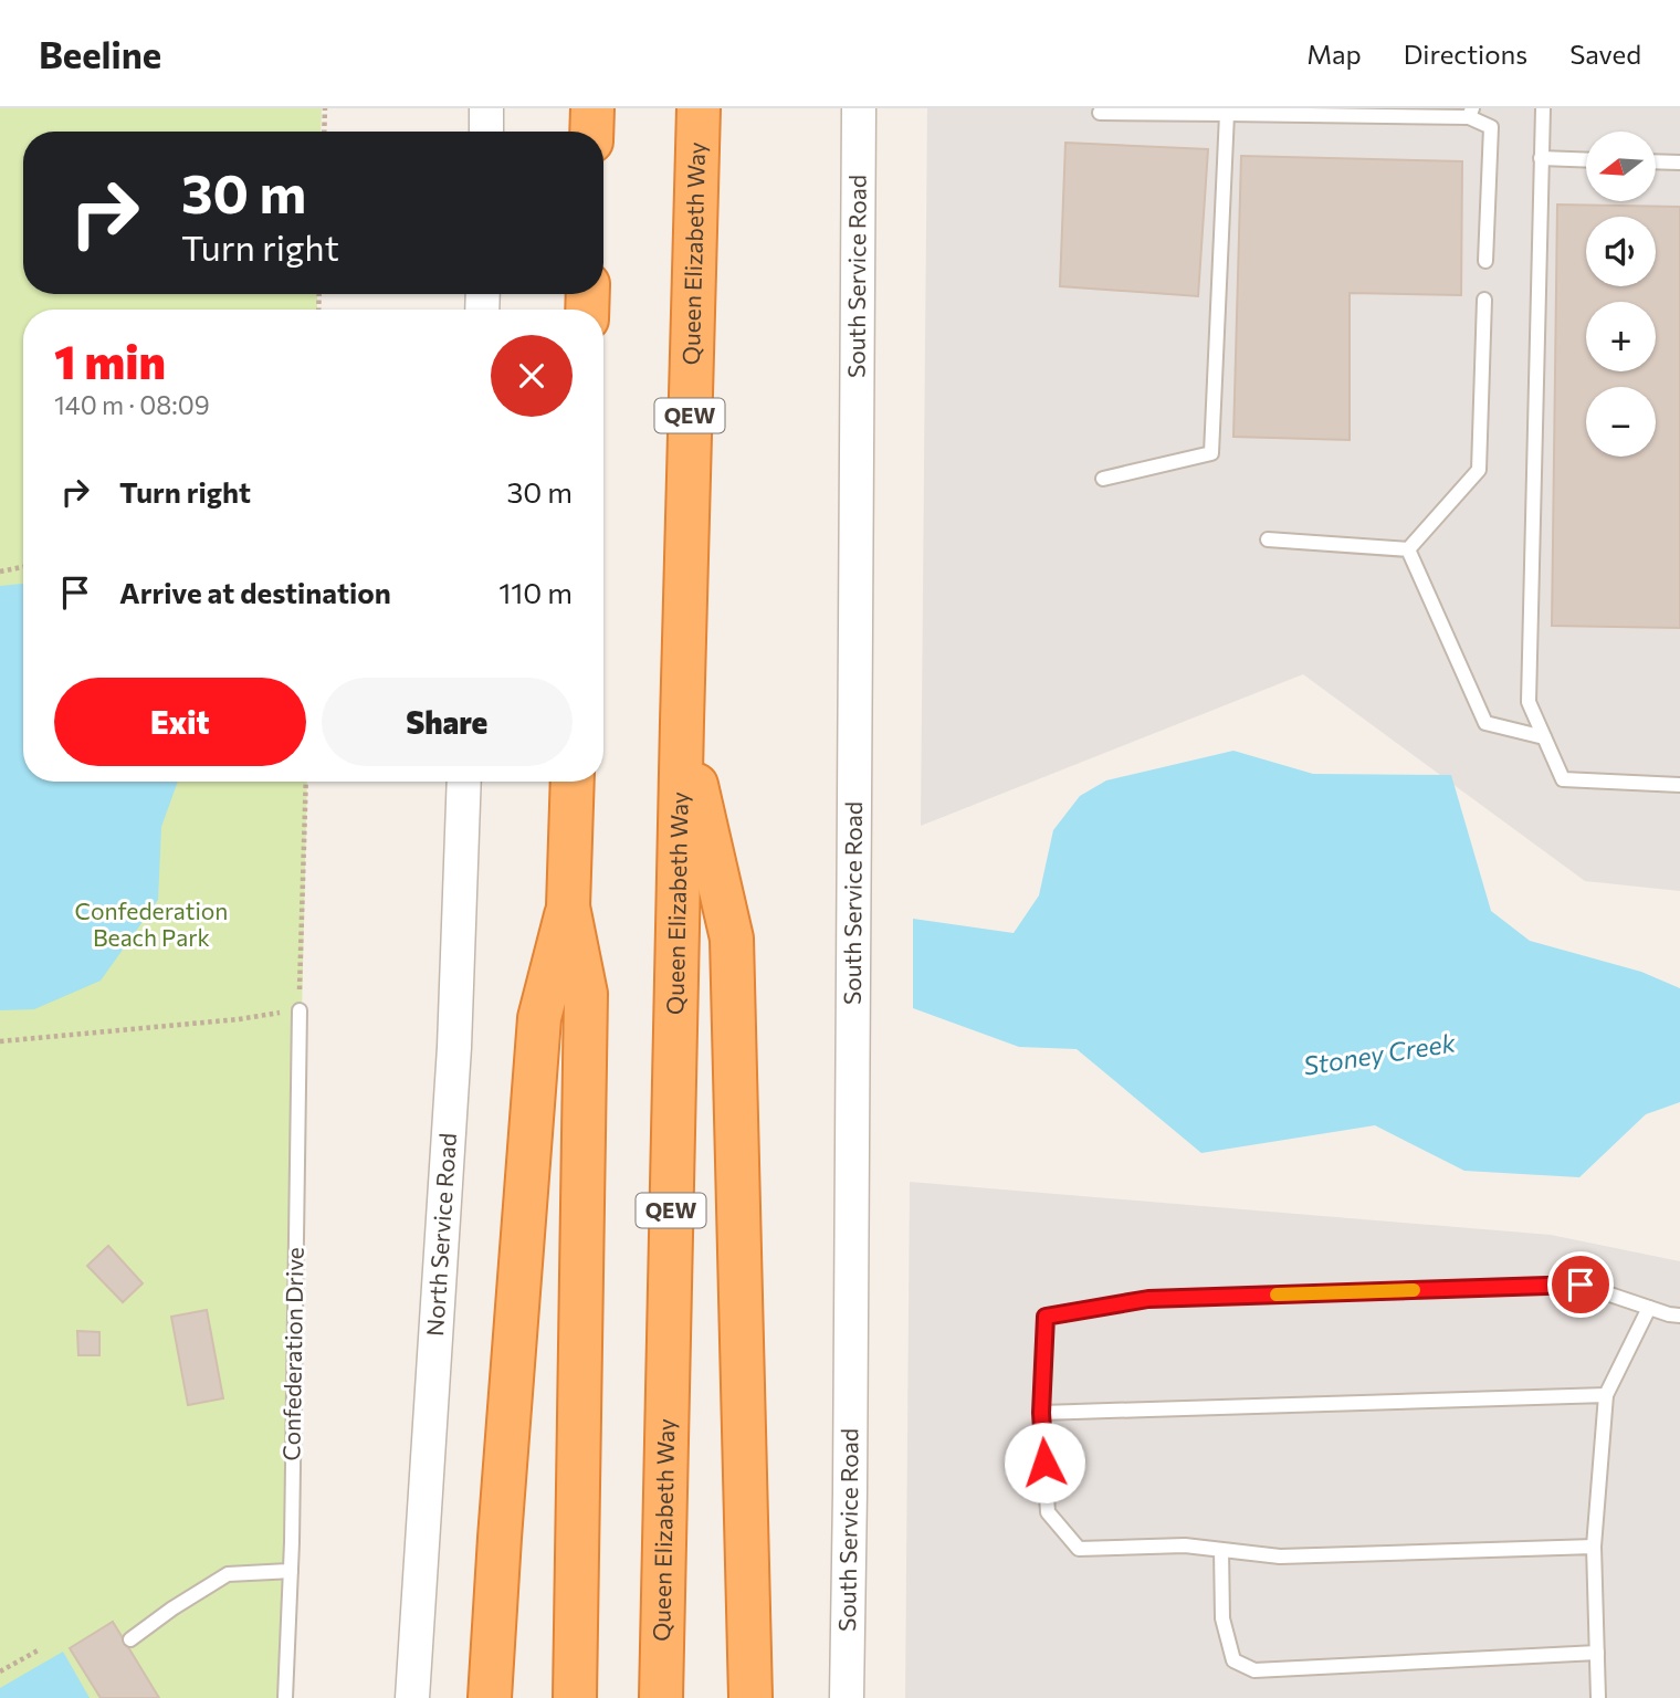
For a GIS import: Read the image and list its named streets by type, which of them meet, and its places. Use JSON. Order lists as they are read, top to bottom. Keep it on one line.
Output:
{"streets":{"highway":["Queen Elizabeth Way","QEW"],"street":["South Service Road","North Service Road"],"lane":["Confederation Drive"]},"water":["Stoney Creek"],"parks":["Confederation Beach Park"],"north":"left","page":{"header":"Beeline","nav":["Map","Directions","Saved"],"map_buttons":["+","−"],"turn":["30 m","Turn right"],"heading":["1 min","140 m · 08:09"],"list":[{"name":"Turn right","value":"30 m"},{"name":"Arrive at destination","value":"110 m"}],"buttons":["Exit","Share"]}}
